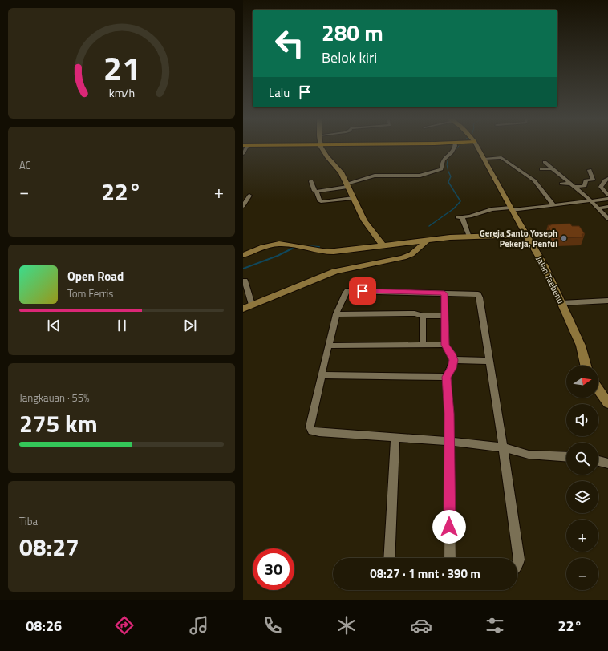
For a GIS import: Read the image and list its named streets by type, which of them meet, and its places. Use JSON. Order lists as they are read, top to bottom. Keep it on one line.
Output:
{"streets":{"street":["Jalan Taebenu"]},"places":["Gereja Santo Yoseph Pekerja, Penfui"],"north":"right","page":{"turn":["280 m","Belok kiri"],"then":"Lalu","tile":["AC",["Jangkauan · 55%","275 km"],["Tiba","08:27"]],"heat":["−","22°","+"],"song":["Open Road","Tom Ferris"],"map_buttons":["+","−"],"limit":"30","trip":"08:27 · 1 mnt · 390 m","tabs":["08:26","22°"],"gauge":["21","km/h"]}}
